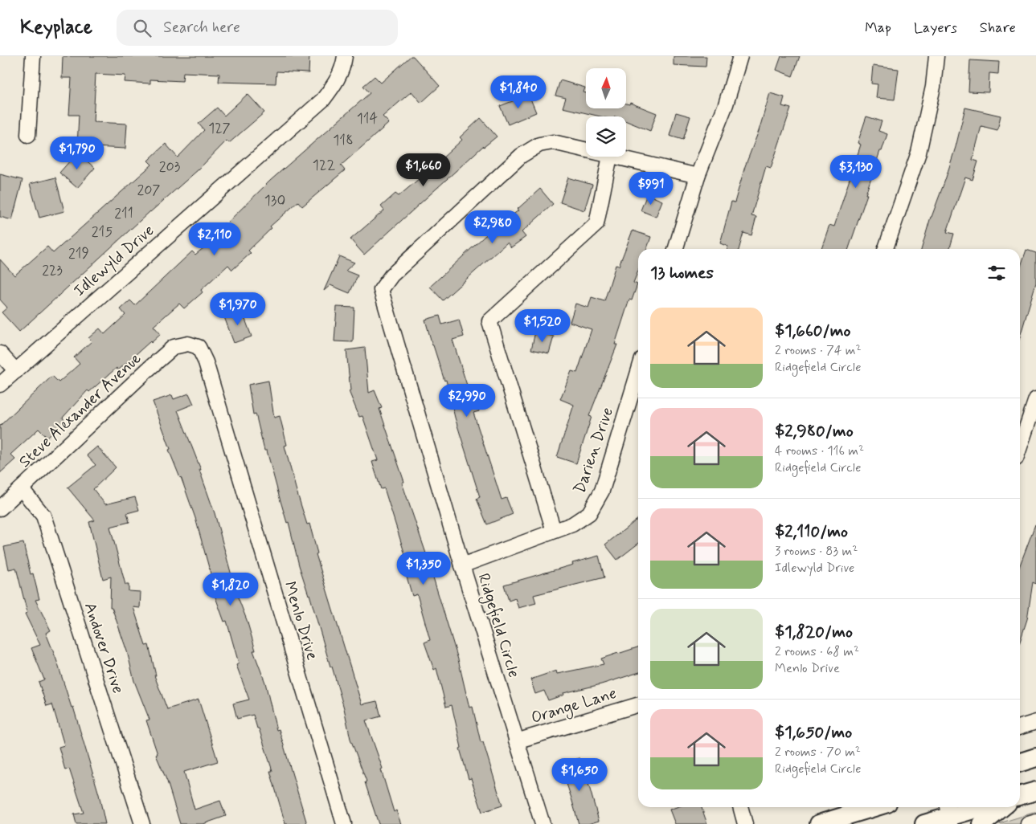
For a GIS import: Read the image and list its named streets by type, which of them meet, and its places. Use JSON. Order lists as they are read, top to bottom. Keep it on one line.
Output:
{"streets":{"street":["Idlewyld Drive","Steve Alexander Avenue","Darien Drive","Menlo Drive","Ridgefield Circle","Andover Drive","Orange Lane"]},"crossings":[["Steve Alexander Avenue","Menlo Drive"],["Steve Alexander Avenue","Andover Drive"],["Darien Drive","Ridgefield Circle"],["Ridgefield Circle","Orange Lane"]],"house_numbers":["114","127","118","122","203","207","130","211","215","219","223"],"north":"top","page":{"header":"Keyplace","search":"Search here","nav":["Map","Layers","Share"],"price":["$1,840","$1,790","$1,660","$3,130","$991","$2,980","$2,110","$1,970","$1,520","$2,990","$1,350","$1,820","$1,650"],"heading":"13 homes","list":[{"name":"$1,660/mo","note":"2 rooms · 74 m² · Ridgefield Circle"},{"name":"$2,980/mo","note":"4 rooms · 116 m² · Ridgefield Circle"},{"name":"$2,110/mo","note":"3 rooms · 83 m² · Idlewyld Drive"},{"name":"$1,820/mo","note":"2 rooms · 68 m² · Menlo Drive"},{"name":"$1,650/mo","note":"2 rooms · 70 m² · Ridgefield Circle"}]}}
